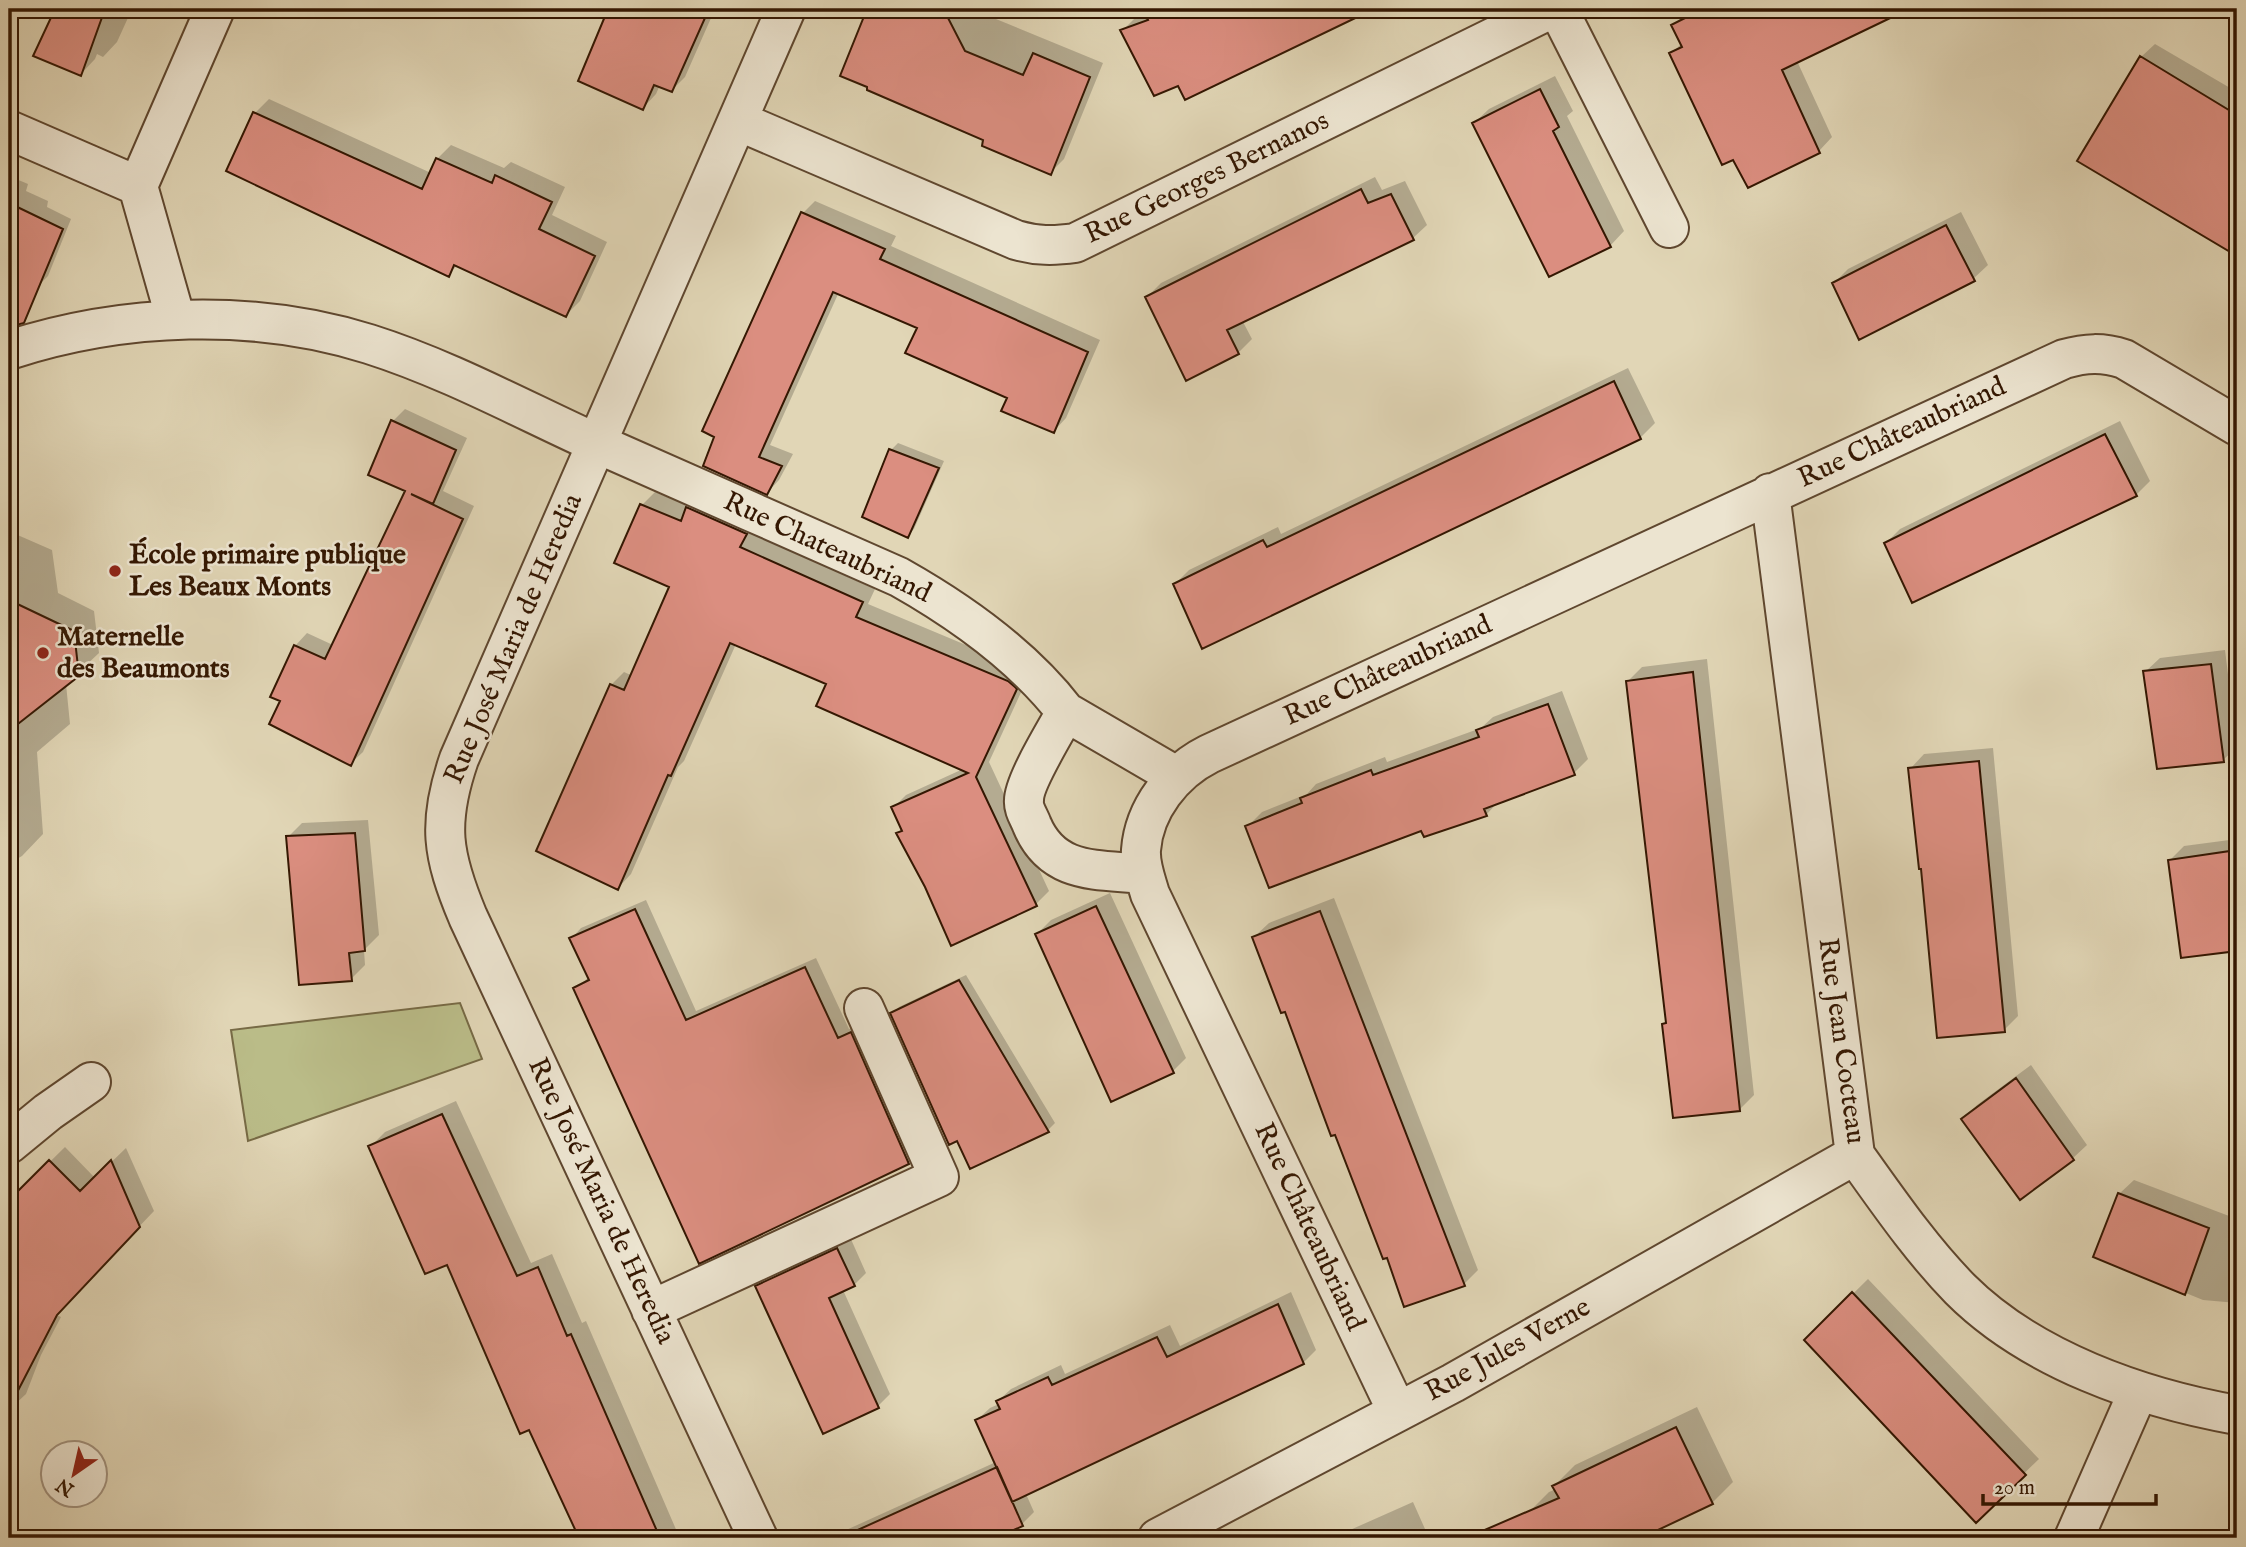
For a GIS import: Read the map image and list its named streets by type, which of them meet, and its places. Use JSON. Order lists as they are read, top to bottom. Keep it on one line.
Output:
{"streets":{"street":["Rue Georges Bernanos","Rue Châteaubriand","Rue Chateaubriand","Rue José Maria de Heredia","Rue Jean Cocteau","Rue Jules Verne"]},"crossings":[["Rue Georges Bernanos","Rue José Maria de Heredia"],["Rue Châteaubriand","Rue Chateaubriand"],["Rue Châteaubriand","Rue Jean Cocteau"],["Rue Châteaubriand","Rue Jules Verne"],["Rue Chateaubriand","Rue José Maria de Heredia"],["Rue Jean Cocteau","Rue Jules Verne"]],"places":["École primaire publique Les Beaux Monts","Maternelle des Beaumonts"],"scale_bar":"20 m","north":"bottom left"}
